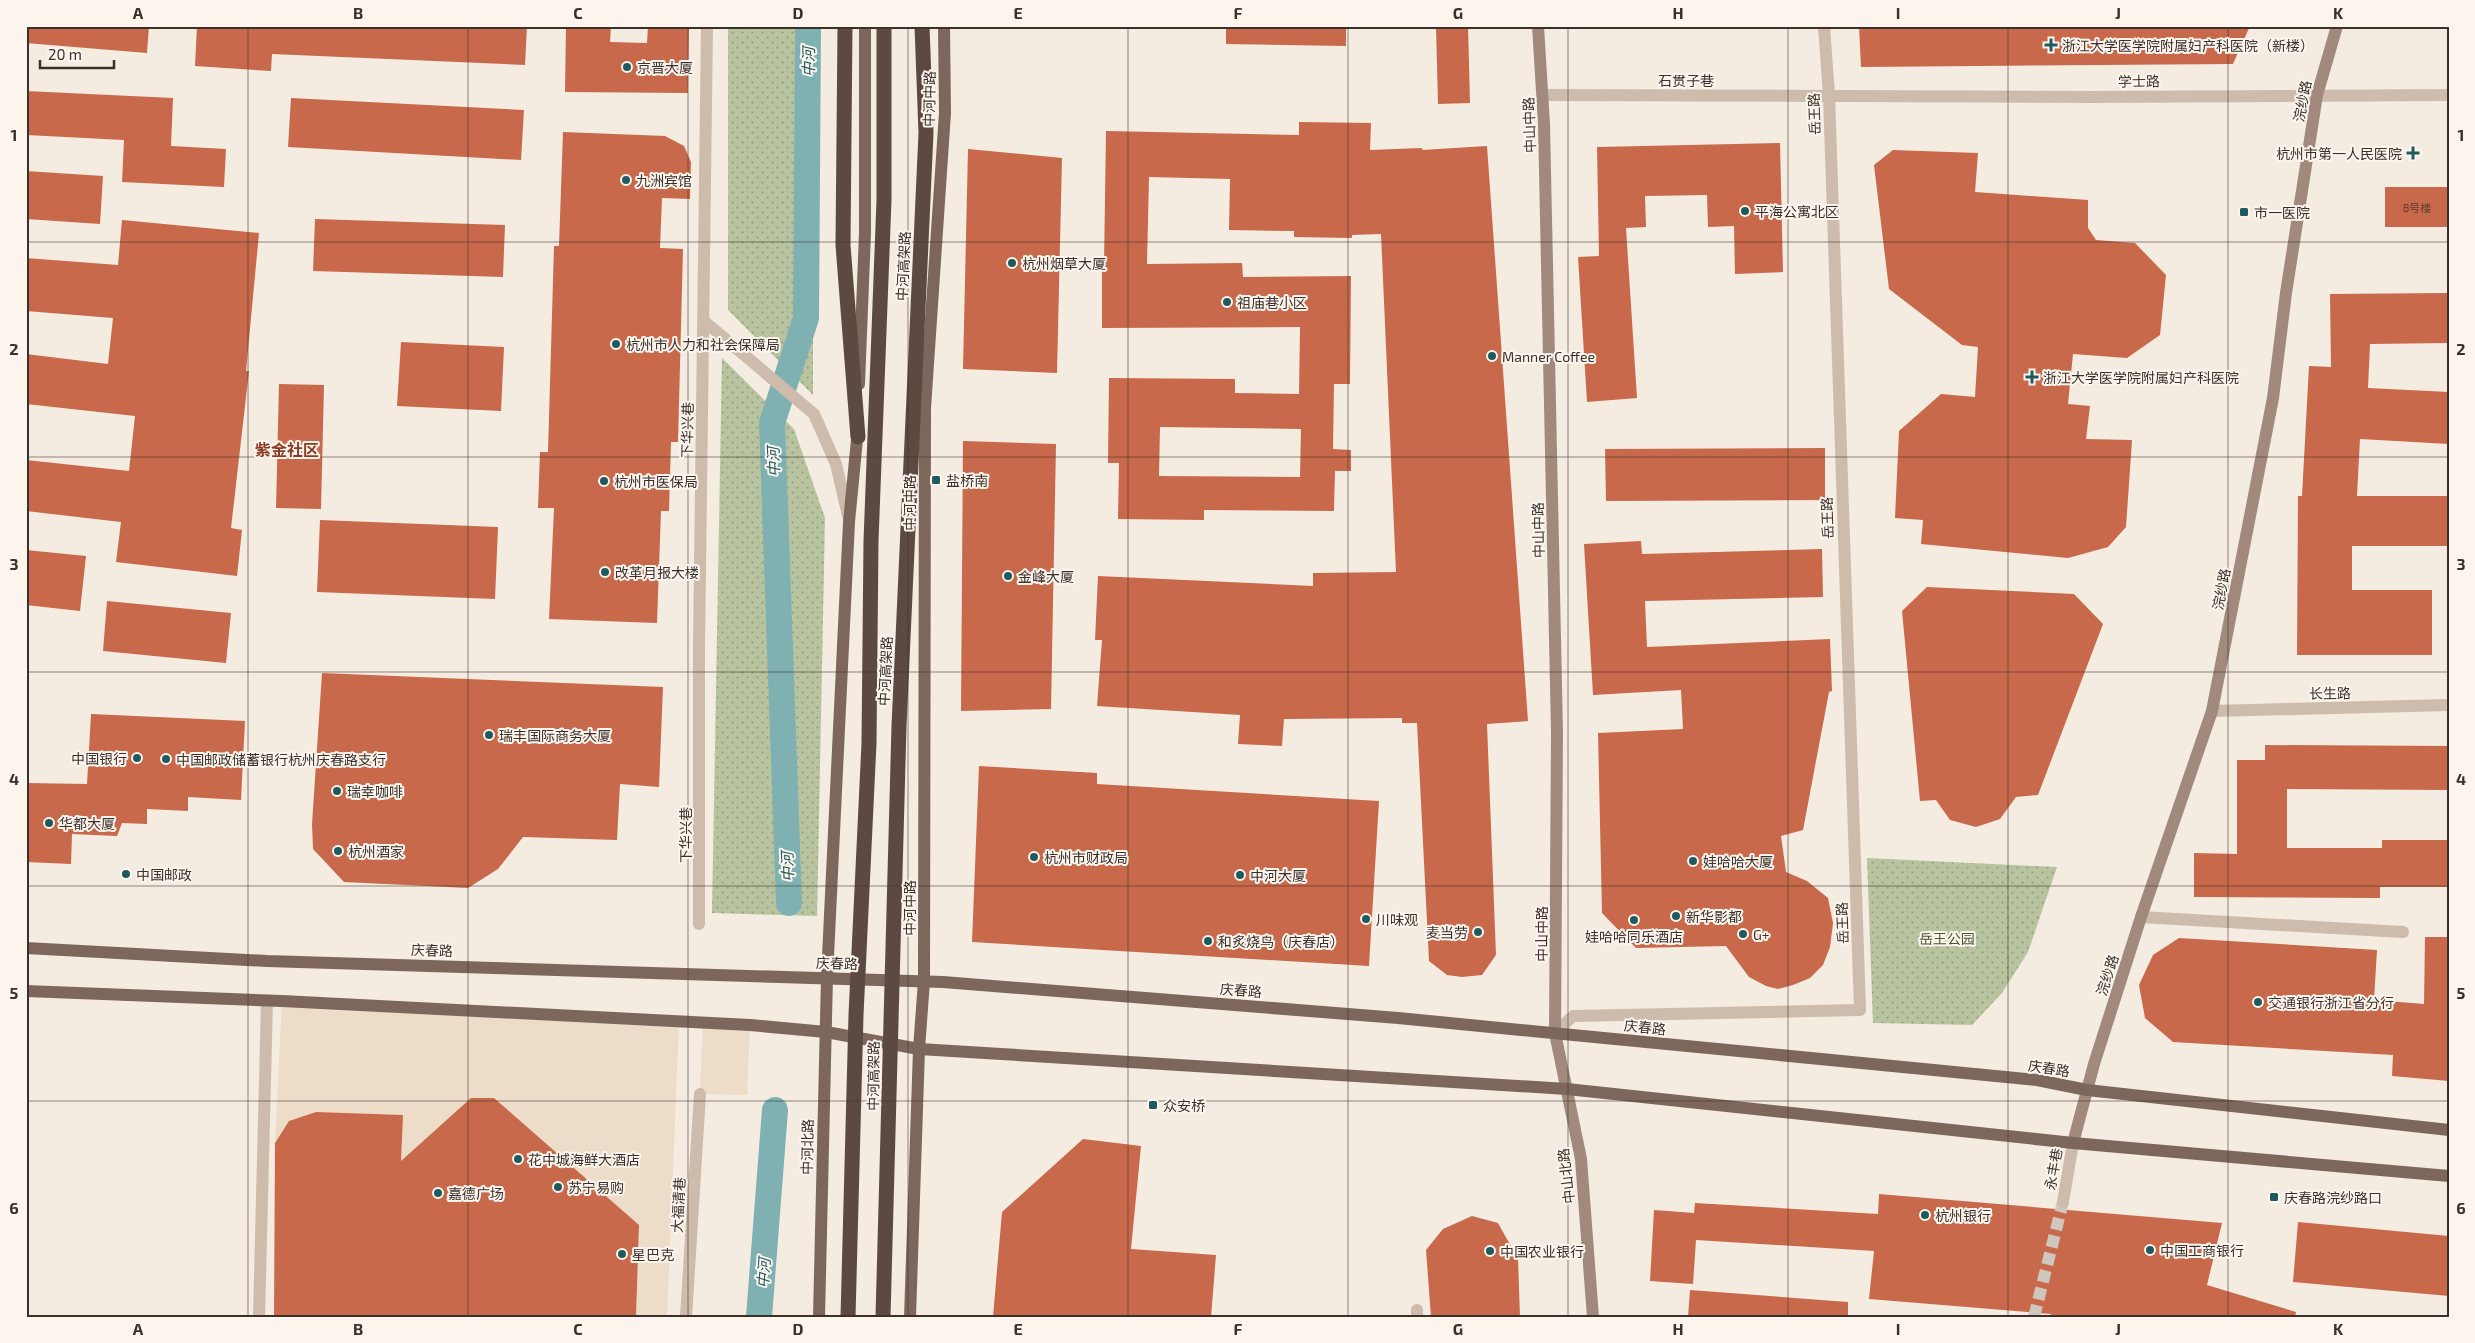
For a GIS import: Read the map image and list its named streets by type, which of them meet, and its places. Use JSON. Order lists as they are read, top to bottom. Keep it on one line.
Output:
{"streets":{"highway":["中河高架路"],"main road":["中河中路","浣纱路","中山中路","庆春路","中河北路","中山北路"],"street":["石贯子巷","学士路","岳王路","下华兴巷","长生路","永丰巷","大福清巷"]},"crossings":[["石贯子巷","学士路"],["石贯子巷","岳王路"],["石贯子巷","中山中路"],["学士路","浣纱路"],["学士路","岳王路"],["中河中路","庆春路"],["浣纱路","长生路"],["浣纱路","庆春路"],["浣纱路","永丰巷"],["岳王路","中山中路"],["岳王路","庆春路"],["岳王路","中山北路"],["中山中路","庆春路"],["中山中路","中山北路"],["庆春路","中河北路"],["庆春路","中山北路"]],"districts":["紫金社区"],"water":["中河"],"parks":["岳王公园"],"places":{"health":["浙江大学医学院附属妇产科医院（新楼）","杭州市第一人民医院","浙江大学医学院附属妇产科医院"],"other":["京晋大厦","九洲宾馆","平海公寓北区","杭州烟草大厦","祖庙巷小区","杭州市人力和社会保障局","Manner Coffee","杭州市医保局","改革月报大楼","金峰大厦","瑞丰国际商务大厦","中国银行","中国邮政储蓄银行杭州庆春路支行","瑞幸咖啡","华都大厦","杭州酒家","杭州市财政局","娃哈哈大厦","中国邮政","中河大厦","新华影都","川味观","娃哈哈同乐酒店","麦当劳","G+","和炙烧鸟（庆春店）","交通银行浙江省分行","花中城海鲜大酒店","苏宁易购","嘉德广场","杭州银行","中国工商银行","中国农业银行","星巴克"],"transit":["市一医院","盐桥南","众安桥","庆春路浣纱路口"]},"house_numbers":["8号楼"],"scale_bar":"20 m","grid":{"columns":["A","B","C","D","E","F","G","H","I","J","K"],"rows":["1","2","3","4","5","6"]}}
